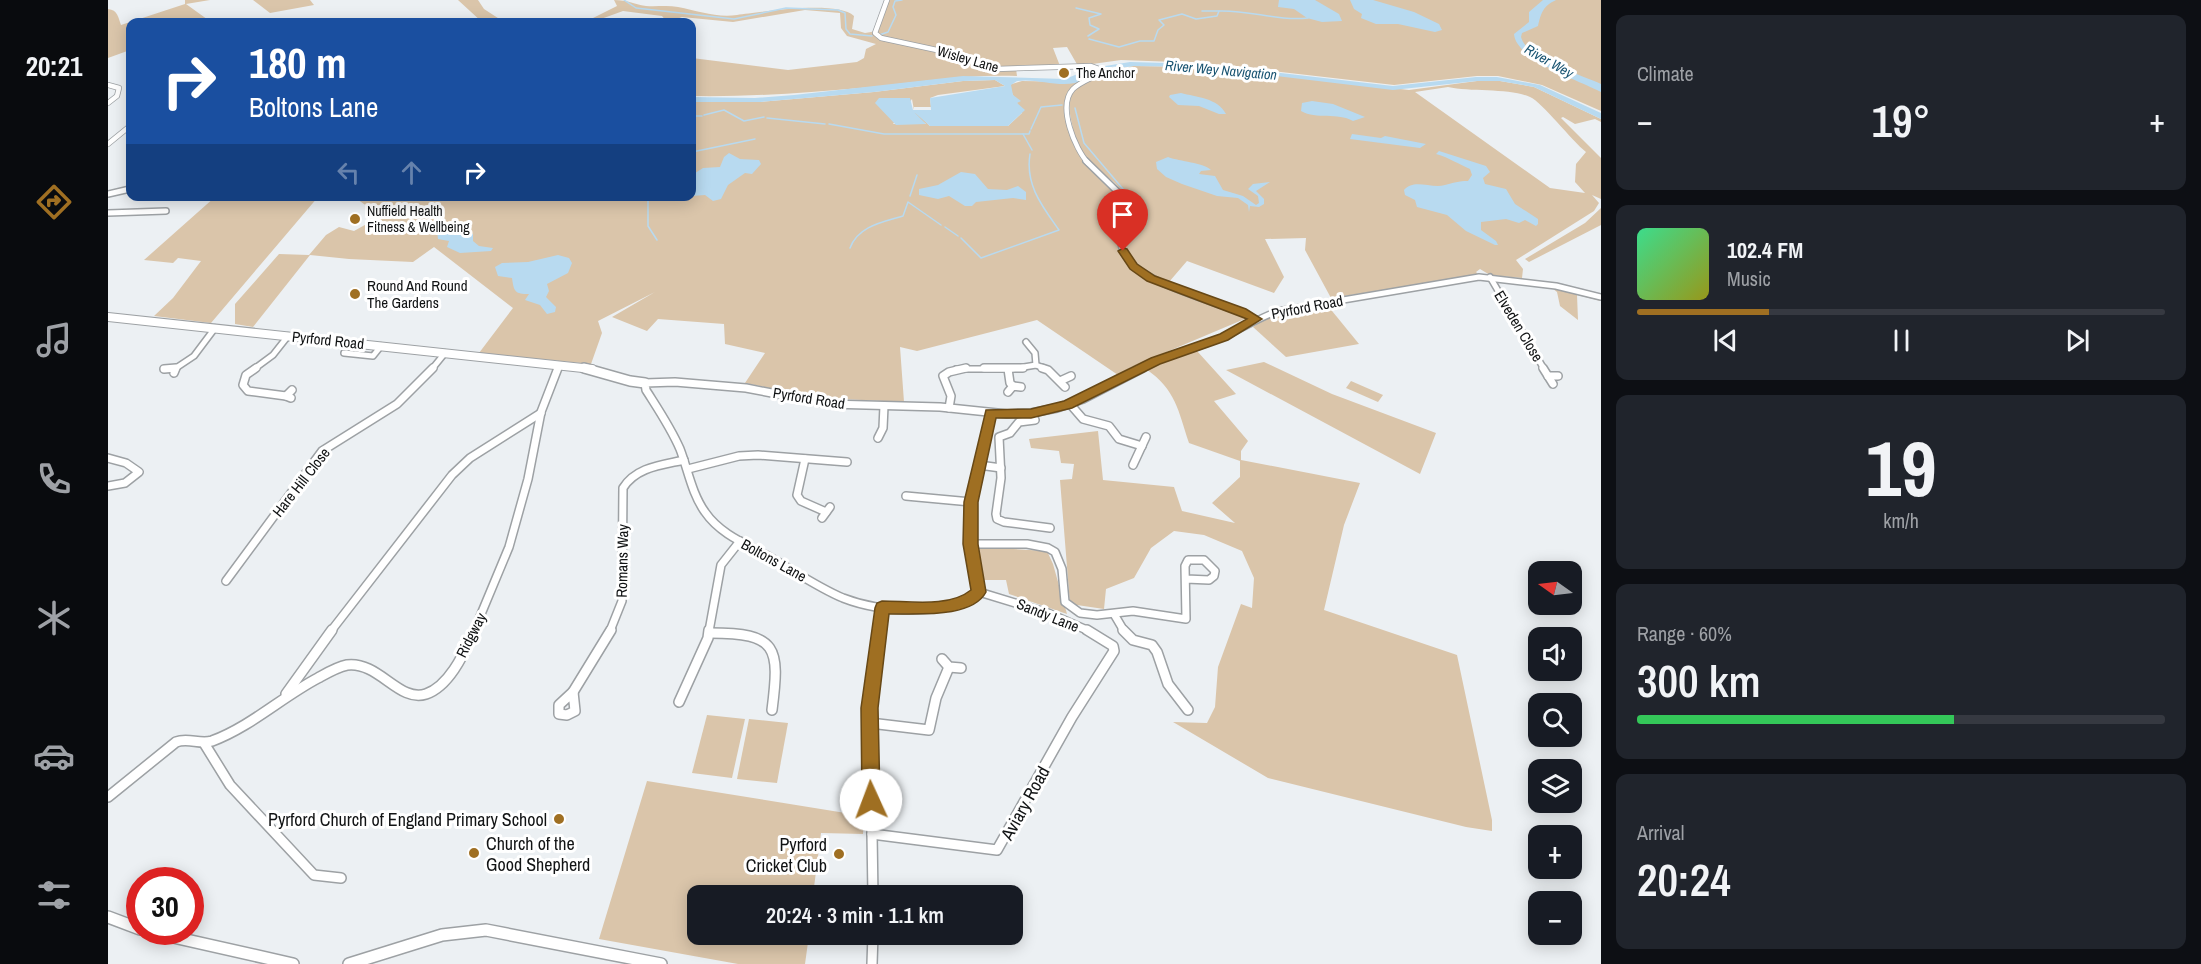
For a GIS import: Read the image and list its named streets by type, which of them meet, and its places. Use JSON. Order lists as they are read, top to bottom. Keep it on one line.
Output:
{"streets":{"street":["Wisley Lane","Pyrford Road","Elveden Close","Hare Hill Close","Boltons Lane","Romans Way","Sandy Lane","Ridgway","Aviary Road"]},"crossings":[["Wisley Lane","Pyrford Road"],["Pyrford Road","Elveden Close"],["Pyrford Road","Hare Hill Close"],["Pyrford Road","Boltons Lane"],["Pyrford Road","Ridgway"],["Boltons Lane","Romans Way"],["Boltons Lane","Sandy Lane"],["Sandy Lane","Aviary Road"]],"water":["River Wey","River Wey Navigation"],"places":["The Anchor","Nuffield Health Fitness & Wellbeing","Round And Round The Gardens","Pyrford Church of England Primary School","Church of the Good Shepherd","Pyrford Cricket Club"],"north":"left","page":{"tabs":"20:21","tile":["Climate",["19","km/h"],["Range · 60%","300 km"],["Arrival","20:24"]],"turn":["180 m","Boltons Lane"],"heat":["−","19°","+"],"song":["102.4 FM","Music"],"map_buttons":["+","−"],"limit":"30","trip":"20:24 · 3 min · 1.1 km"}}
